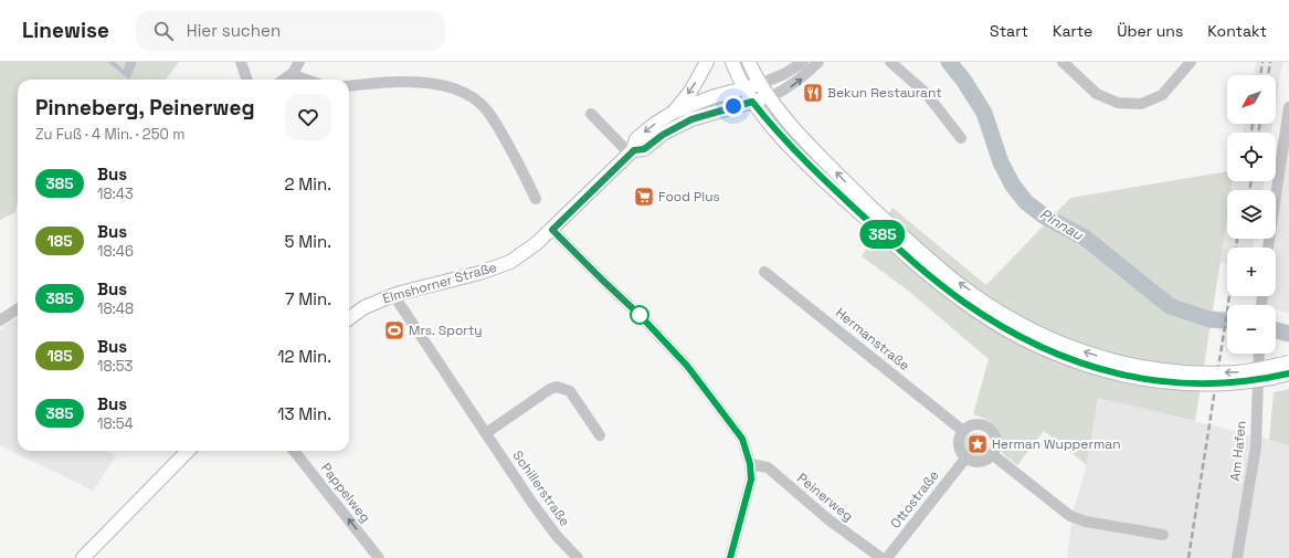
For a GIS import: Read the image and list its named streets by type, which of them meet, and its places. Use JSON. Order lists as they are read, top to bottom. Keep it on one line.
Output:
{"streets":{"main road":["Elmshorner Straße"],"street":["Hermanstraße","Am Hafen","Schillerstraße","Pappelweg","Peinerweg","Ottostraße"]},"crossings":[["Elmshorner Straße","Schillerstraße"],["Hermanstraße","Ottostraße"]],"one_way":["Pappelweg"],"water":["Pinnau"],"places":{"restaurant":["Bekun Restaurant"],"supermarket":["Food Plus"],"sports":["Mrs. Sporty"],"place":["Herman Wupperman"]},"lines":["bus line 385"],"north":"bottom left","page":{"header":"Linewise","search":"Hier suchen","nav":["Start","Karte","Über uns","Kontakt"],"on_map":"385","map_buttons":["+","−"],"heading":["Pinneberg, Peinerweg","Zu Fuß · 4 Min. · 250 m"],"list":[{"mark":"385","name":"Bus","note":"18:43","value":"2 Min."},{"mark":"185","name":"Bus","note":"18:46","value":"5 Min."},{"mark":"385","name":"Bus","note":"18:48","value":"7 Min."},{"mark":"185","name":"Bus","note":"18:53","value":"12 Min."},{"mark":"385","name":"Bus","note":"18:54","value":"13 Min."}]}}
